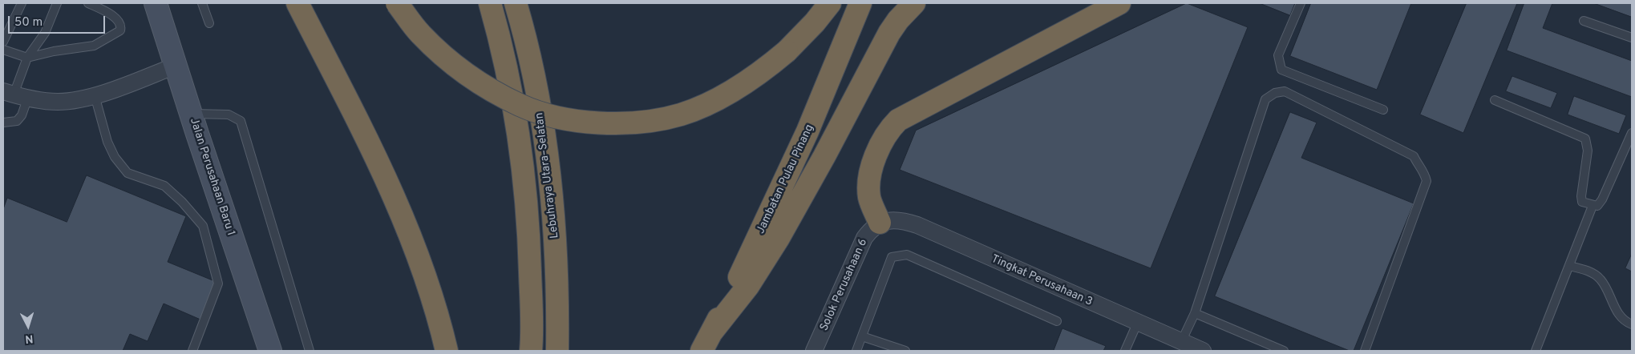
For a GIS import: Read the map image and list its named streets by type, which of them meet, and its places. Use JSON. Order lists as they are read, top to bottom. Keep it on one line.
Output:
{"streets":{"highway":["Lebuhraya Utara–Selatan","Jambatan Pulau Pinang"],"street":["Jalan Perusahaan Baru 1","Tingkat Perusahaan 3","Solok Perusahaan 6"]},"crossings":[["Tingkat Perusahaan 3","Solok Perusahaan 6"]],"scale_bar":"50 m","north":"bottom"}
